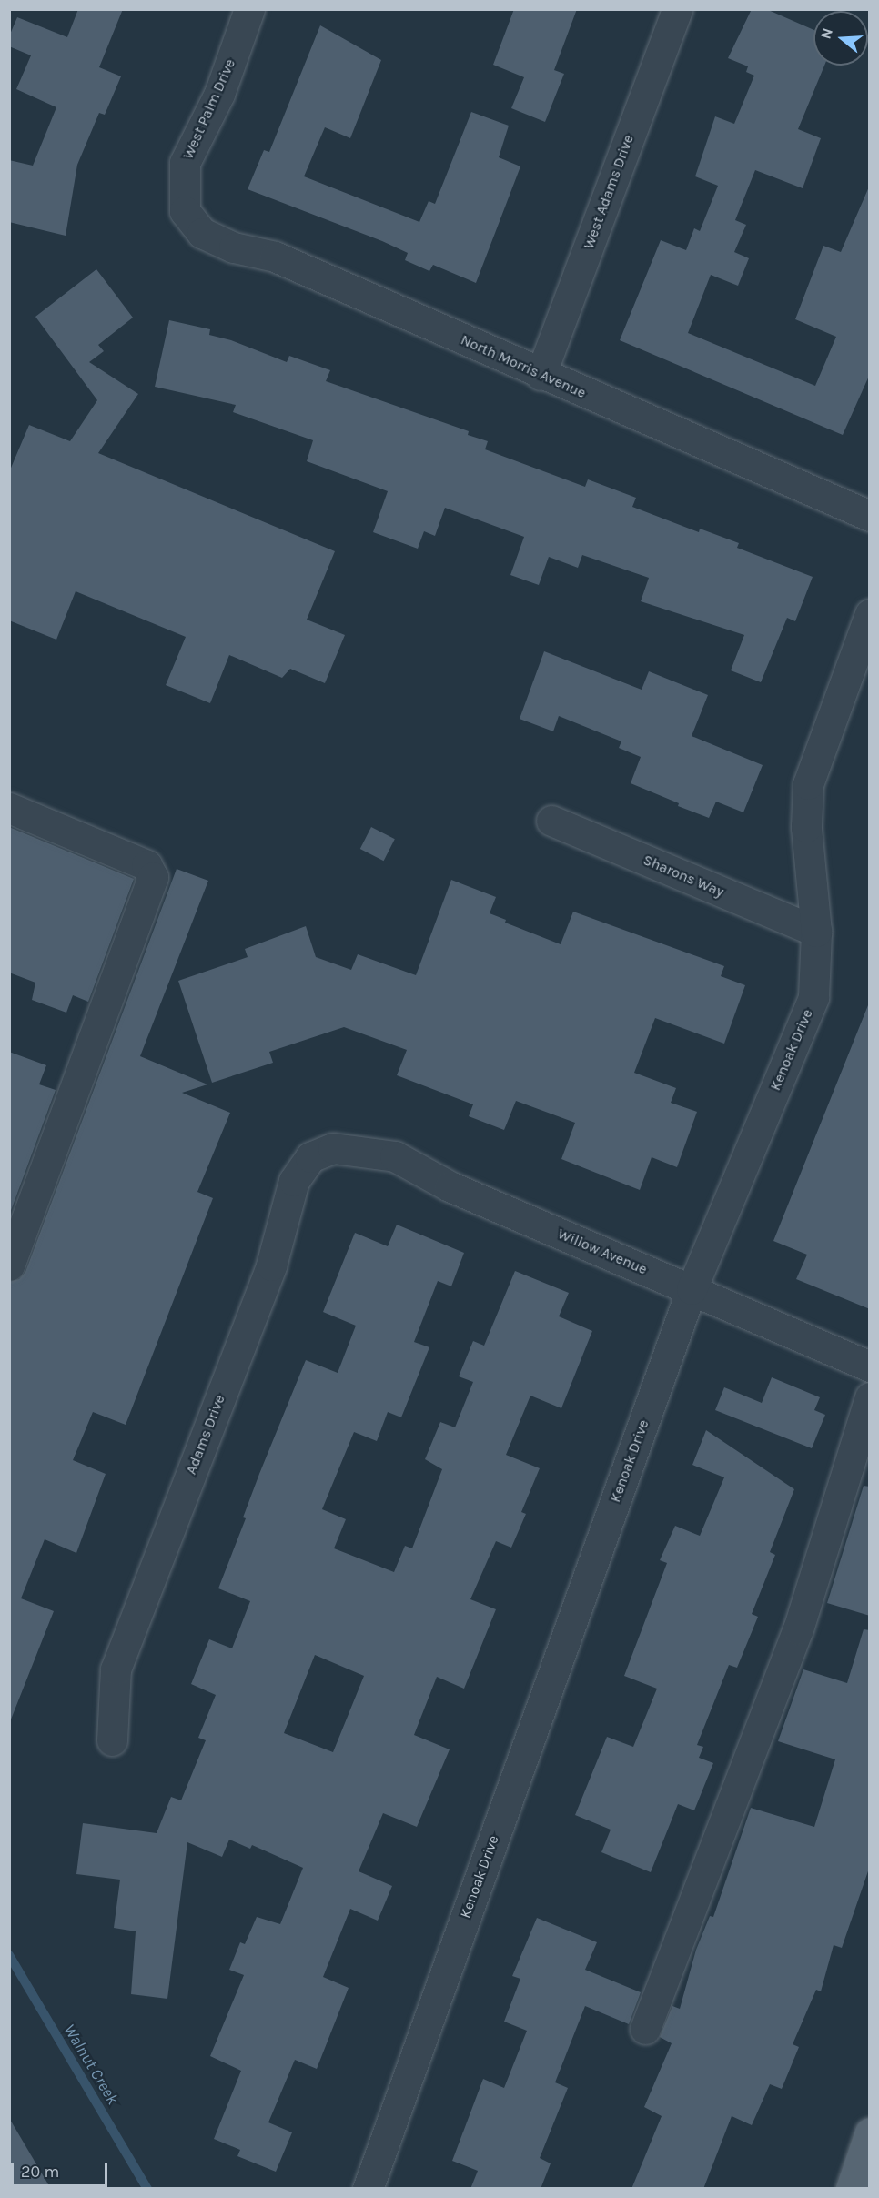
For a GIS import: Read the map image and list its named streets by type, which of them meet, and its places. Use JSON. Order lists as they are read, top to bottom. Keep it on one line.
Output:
{"streets":{"street":["West Palm Drive","West Adams Drive","North Morris Avenue","Sharons Way","Kenoak Drive","Willow Avenue","Adams Drive"]},"crossings":[["West Palm Drive","North Morris Avenue"],["West Adams Drive","North Morris Avenue"],["Sharons Way","Kenoak Drive"],["Kenoak Drive","Willow Avenue"],["Willow Avenue","Adams Drive"]],"water":["Walnut Creek"],"scale_bar":"20 m","north":"left"}
